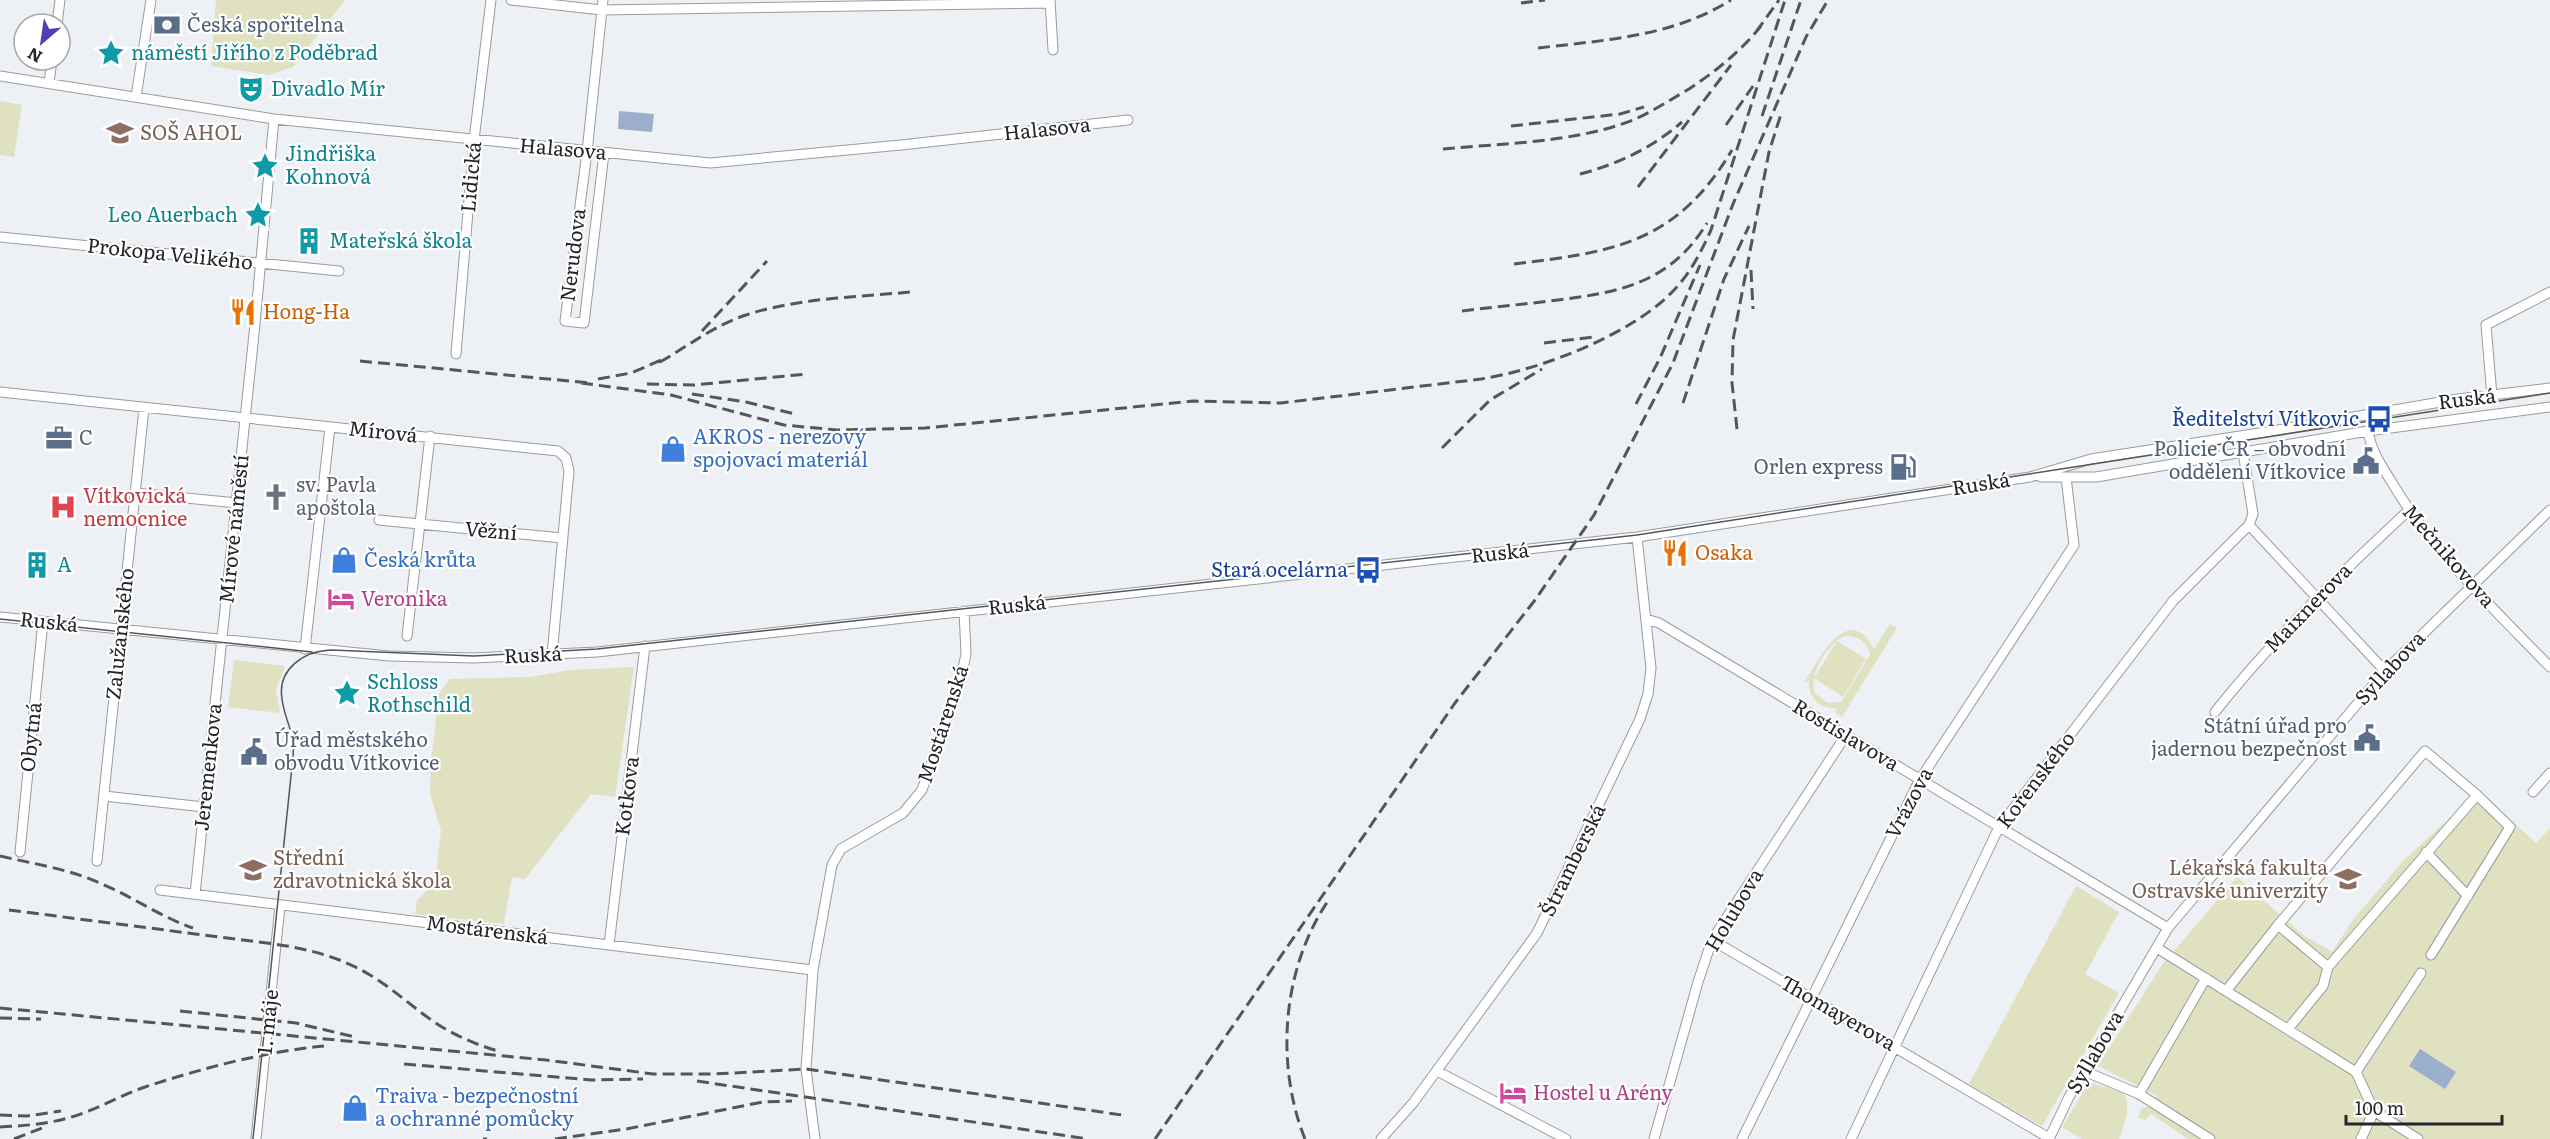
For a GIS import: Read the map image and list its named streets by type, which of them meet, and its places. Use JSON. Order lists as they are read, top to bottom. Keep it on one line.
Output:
{"streets":{"street":["Halasova","Lidická","Prokopa Velikého","Nerudova","Ruská","Mírová","Mírové náměstí","Věžní","Mečnikovova","Maixnerova","Zalužanského","Syllabova","Mostárenská","Rostislavova","Obytná","Jeremenkova","Kořenského","Kotkova","Vrázova","Štramberská","Holubova","Thomayerova","1. máje"]},"crossings":[["Halasova","Lidická"],["Halasova","Nerudova"],["Ruská","Mírová"],["Ruská","Mírové náměstí"],["Ruská","Mečnikovova"],["Ruská","Zalužanského"],["Ruská","Mostárenská"],["Ruská","Obytná"],["Ruská","Jeremenkova"],["Ruská","Kotkova"],["Ruská","Vrázova"],["Ruská","Štramberská"],["Mírová","Mírové náměstí"],["Mírová","Věžní"],["Mírová","Zalužanského"],["Mírové náměstí","Jeremenkova"],["Mečnikovova","Maixnerova"],["Mečnikovova","Syllabova"],["Syllabova","Rostislavova"],["Syllabova","Thomayerova"],["Mostárenská","Jeremenkova"],["Mostárenská","Kotkova"],["Mostárenská","1. máje"],["Rostislavova","Kořenského"],["Rostislavova","Vrázova"],["Rostislavova","Štramberská"],["Rostislavova","Holubova"],["Kořenského","Thomayerova"],["Vrázova","Thomayerova"],["Holubova","Thomayerova"]],"places":{"bank":["Česká spořitelna"],"place":["náměstí Jiřího z Poděbrad","Jindřiška Kohnová","Leo Auerbach","Schloss Rothschild"],"theatre":["Divadlo Mír"],"school or university":["SOŠ AHOL","Střední zdravotnická škola","Lékařská fakulta Ostravské univerzity"],"building":["Mateřská škola","A"],"restaurant":["Hong-Ha","Osaka"],"bus stop":["Ředitelství Vítkovic","Stará ocelárna"],"office":["C"],"shop":["AKROS - nerezový spojovací materiál","Česká krůta","Traiva - bezpečnostní a ochranné pomůcky"],"public building":["Policie ČR – obvodní oddělení Vítkovice","Státní úřad pro jadernou bezpečnost","Úřad městského obvodu Vítkovice"],"fuel station":["Orlen express"],"church":["sv. Pavla apoštola"],"hospital":["Vítkovická nemocnice"],"hotel":["Veronika","Hostel u Arény"]},"scale_bar":"100 m","north":"bottom left"}
